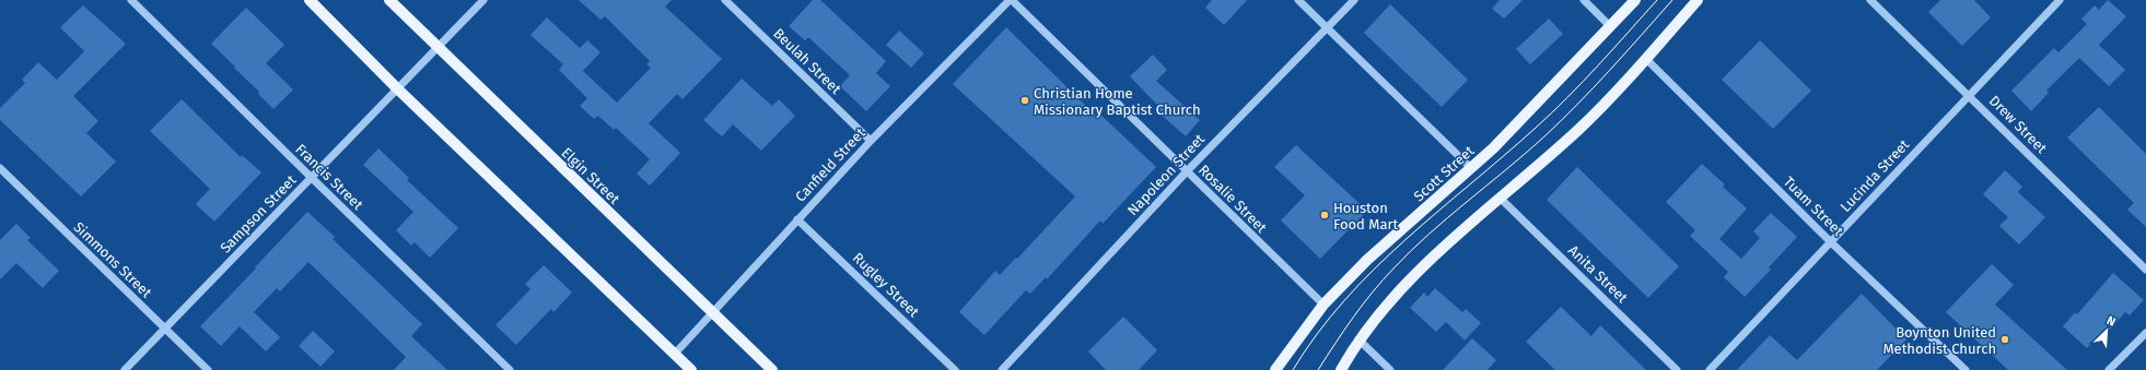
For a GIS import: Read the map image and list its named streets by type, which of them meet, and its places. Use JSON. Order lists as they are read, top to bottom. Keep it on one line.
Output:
{"streets":{"main road":["Scott Street","Elgin Street"],"street":["Beulah Street","Drew Street","Canfield Street","Napoleon Street","Lucinda Street","Francis Street","Rosalie Street","Tuam Street","Sampson Street","Simmons Street","Anita Street","Rugley Street"]},"crossings":[["Beulah Street","Canfield Street"],["Drew Street","Lucinda Street"],["Canfield Street","Elgin Street"],["Canfield Street","Rosalie Street"],["Canfield Street","Rugley Street"],["Scott Street","Rosalie Street"],["Napoleon Street","Rosalie Street"],["Elgin Street","Sampson Street"],["Lucinda Street","Tuam Street"],["Francis Street","Sampson Street"],["Sampson Street","Simmons Street"]],"places":["Christian Home Missionary Baptist Church","Houston Food Mart","Boynton United Methodist Church"],"north":"top right"}
